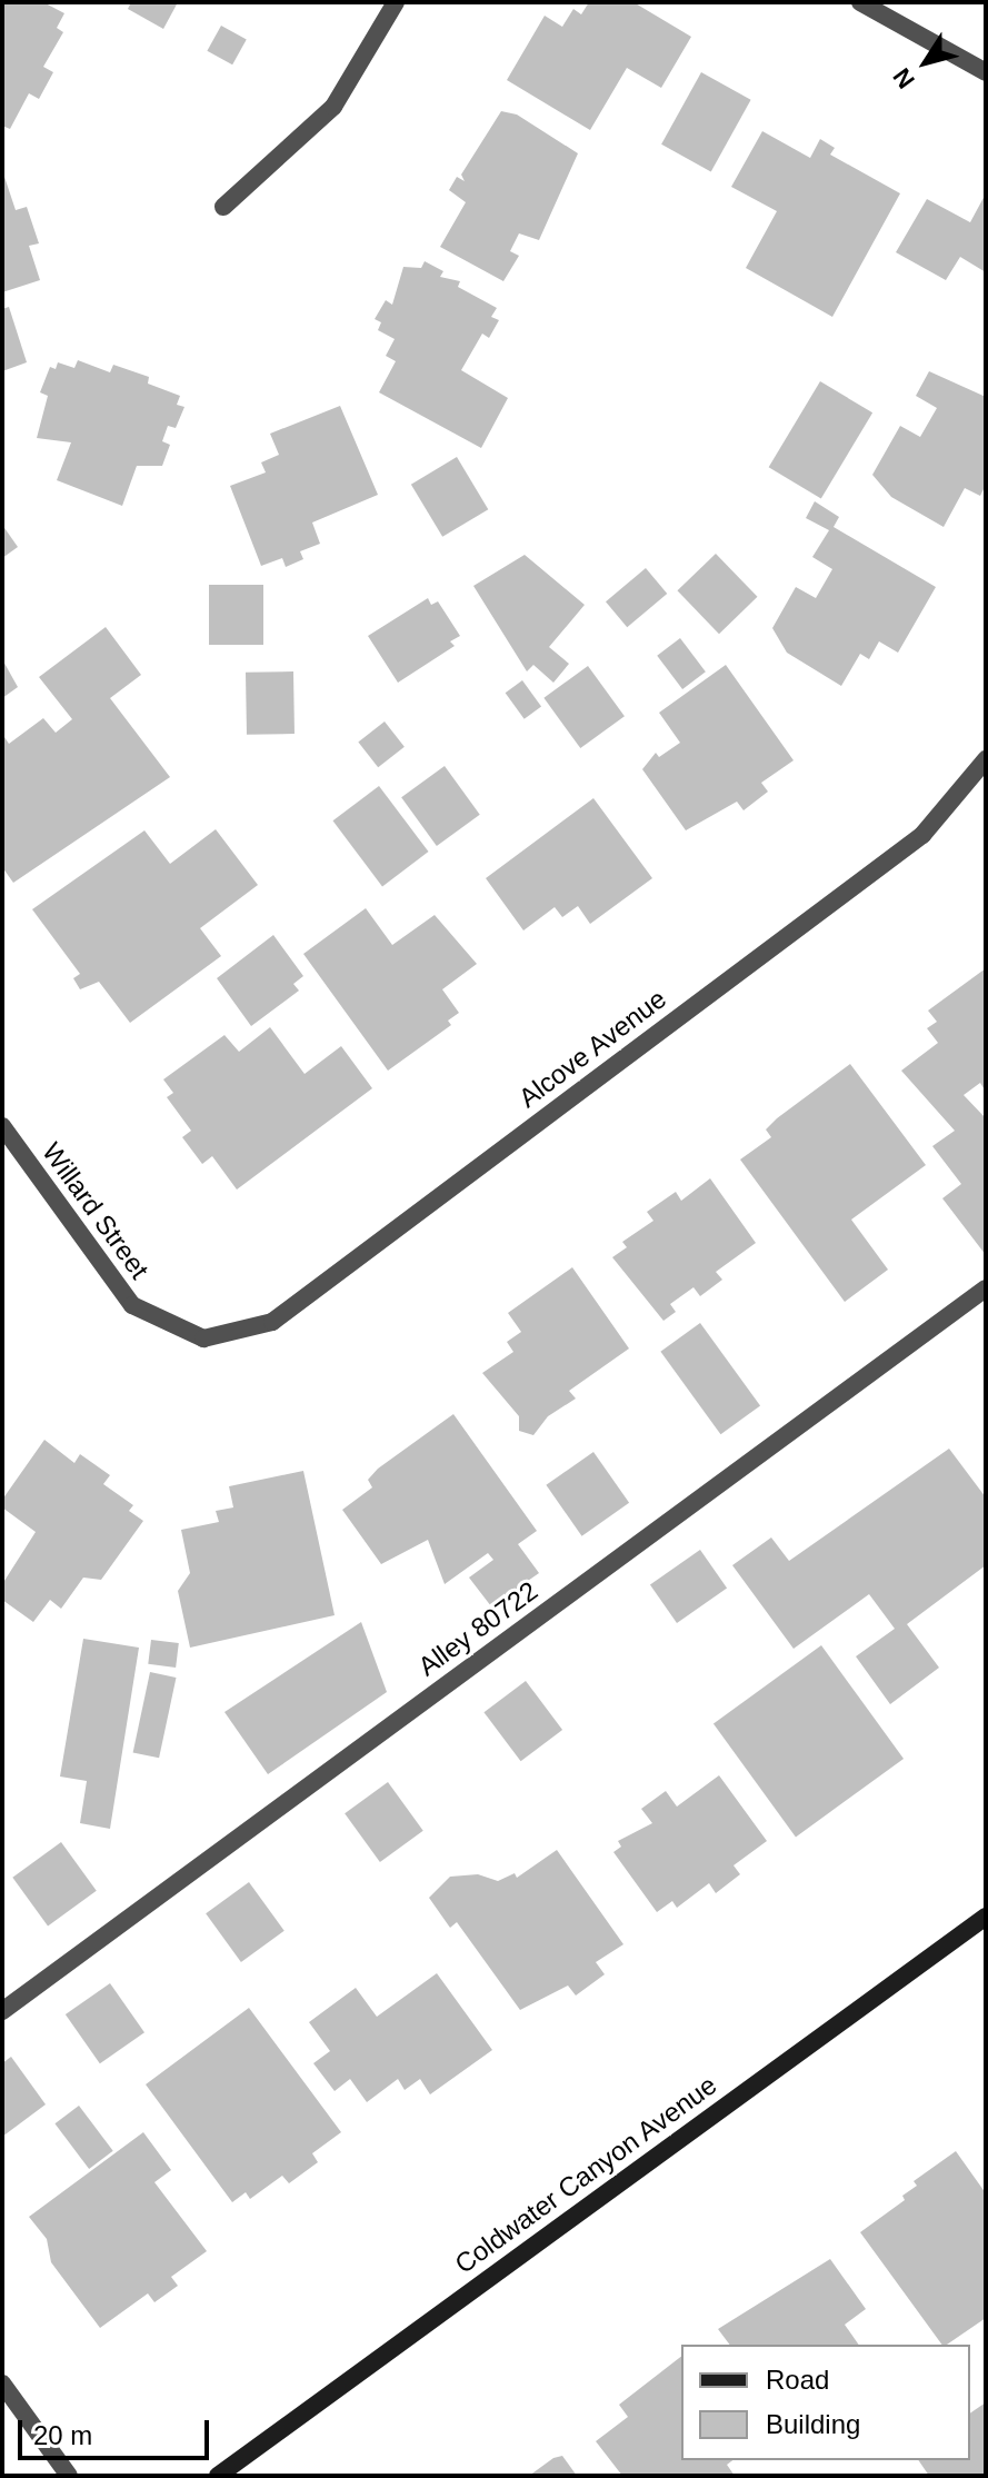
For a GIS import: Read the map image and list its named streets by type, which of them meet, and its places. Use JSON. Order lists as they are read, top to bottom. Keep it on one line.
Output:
{"streets":{"main road":["Coldwater Canyon Avenue"],"street":["Alcove Avenue","Willard Street","Alley 80722"]},"crossings":[["Alcove Avenue","Willard Street"]],"legend":["Road","Building"],"scale_bar":"20 m","north":"bottom left"}
